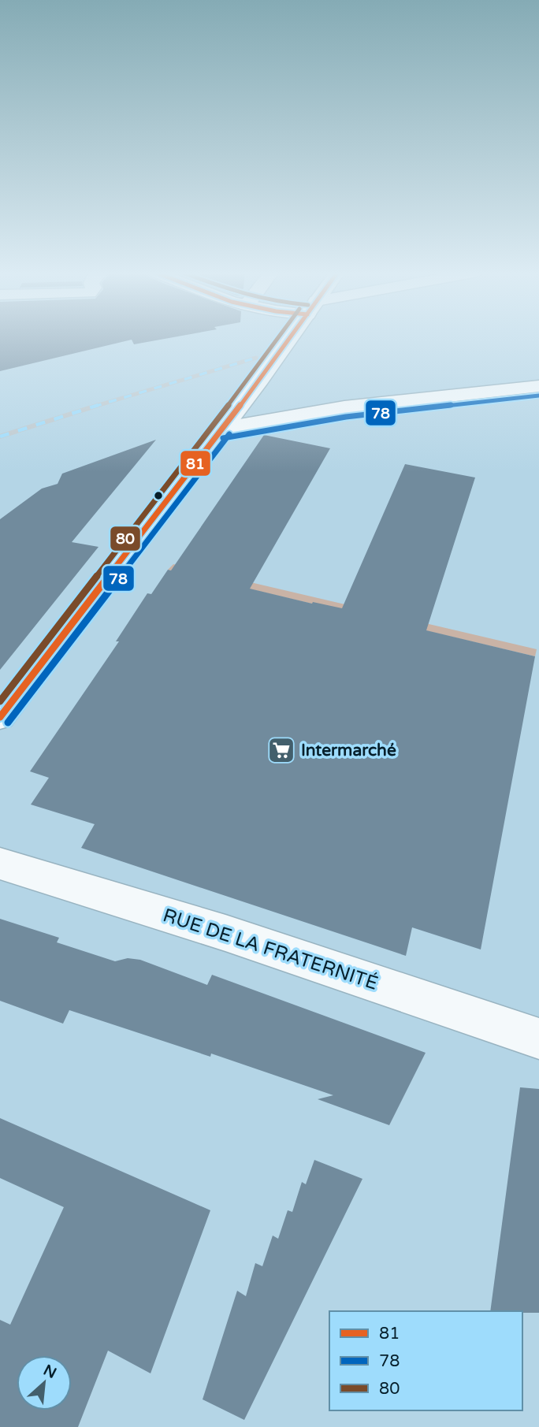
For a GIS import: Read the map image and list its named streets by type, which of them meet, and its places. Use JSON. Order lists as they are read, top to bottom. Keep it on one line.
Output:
{"streets":{"street":["RUE DE LA FRATERNITÉ"]},"places":{"supermarket":["Intermarché"]},"lines":["transit line 81","transit line 80","transit line 78"],"legend":["81","78","80"],"north":"top right"}
